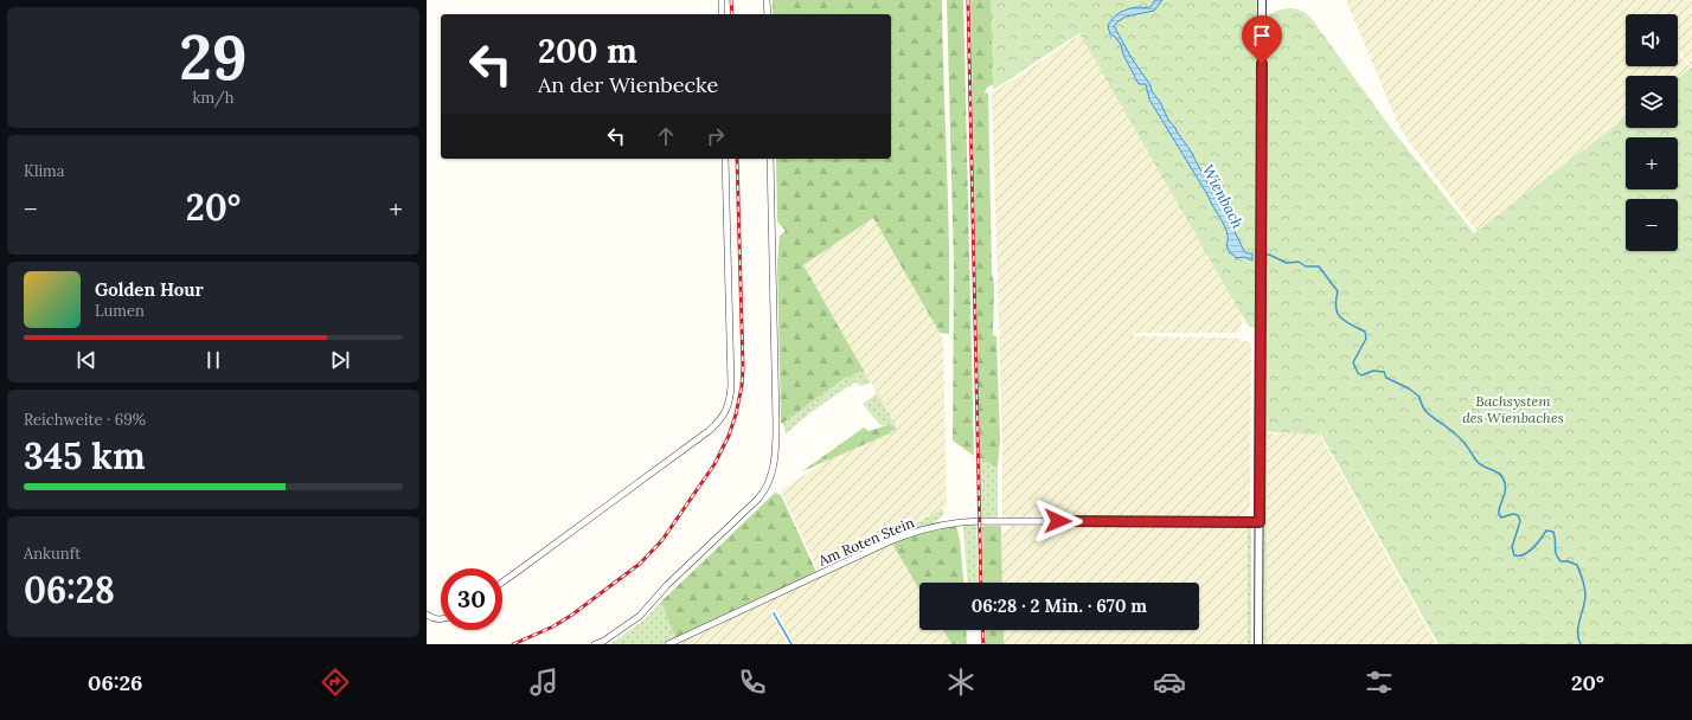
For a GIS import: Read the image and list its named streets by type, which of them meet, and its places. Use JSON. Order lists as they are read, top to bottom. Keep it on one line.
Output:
{"streets":{"street":["Am Roten Stein"]},"water":["Wienbach"],"parks":["Bachsystem des Wienbaches"],"page":{"tile":[["29","km/h"],"Klima",["Reichweite · 69%","345 km"],["Ankunft","06:28"]],"map_buttons":["+","−"],"turn":["200 m","An der Wienbecke"],"heat":["−","20°","+"],"song":["Golden Hour","Lumen"],"limit":"30","trip":"06:28 · 2 Min. · 670 m","tabs":["06:26","20°"]}}
